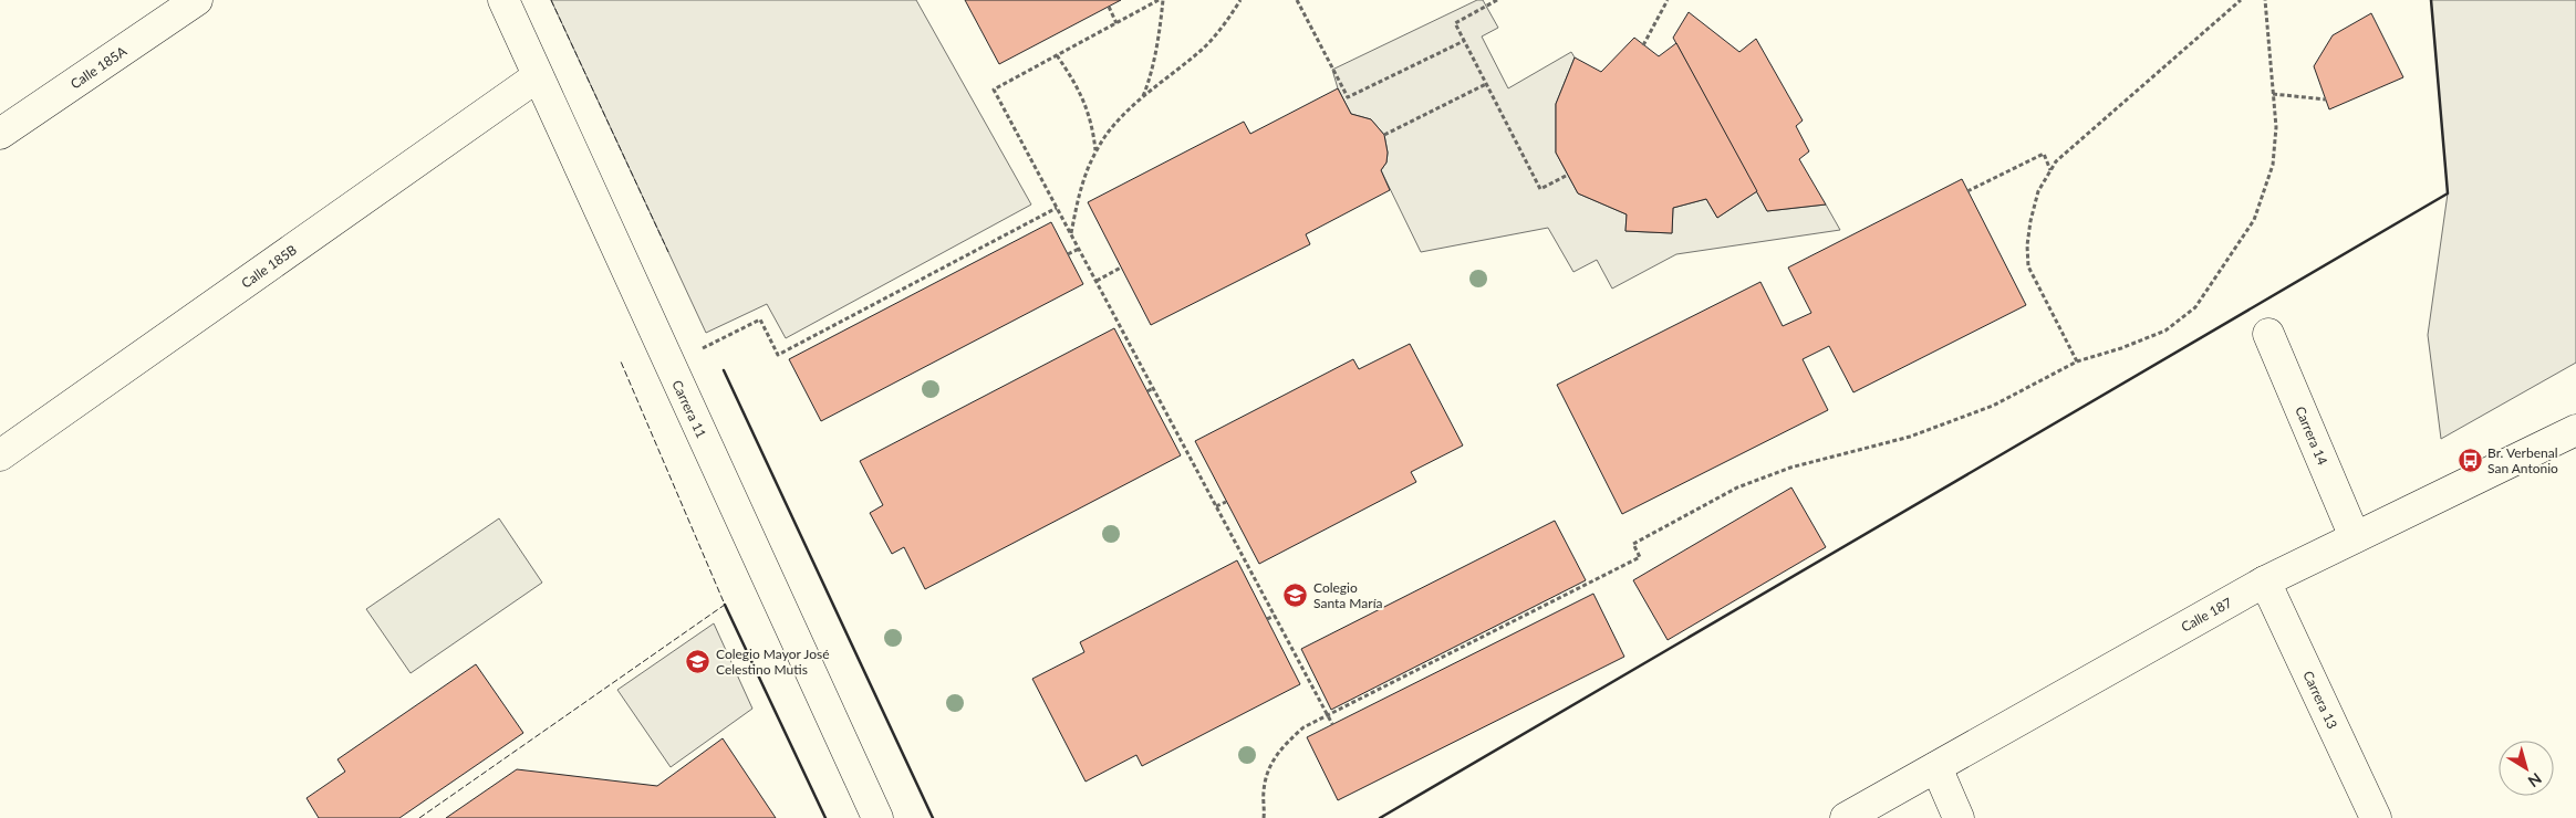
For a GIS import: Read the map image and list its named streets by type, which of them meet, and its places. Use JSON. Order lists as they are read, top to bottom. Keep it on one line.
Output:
{"streets":{"street":["Calle 185A","Calle 185B","Carrera 11","Carrera 14","Calle 187","Carrera 13"]},"crossings":[["Calle 185B","Carrera 11"],["Carrera 14","Calle 187"],["Calle 187","Carrera 13"]],"places":{"bus stop":["Br. Verbenal San Antonio"],"school or university":["Colegio Santa María","Colegio Mayor José Celestino Mutis"]},"north":"bottom right"}
